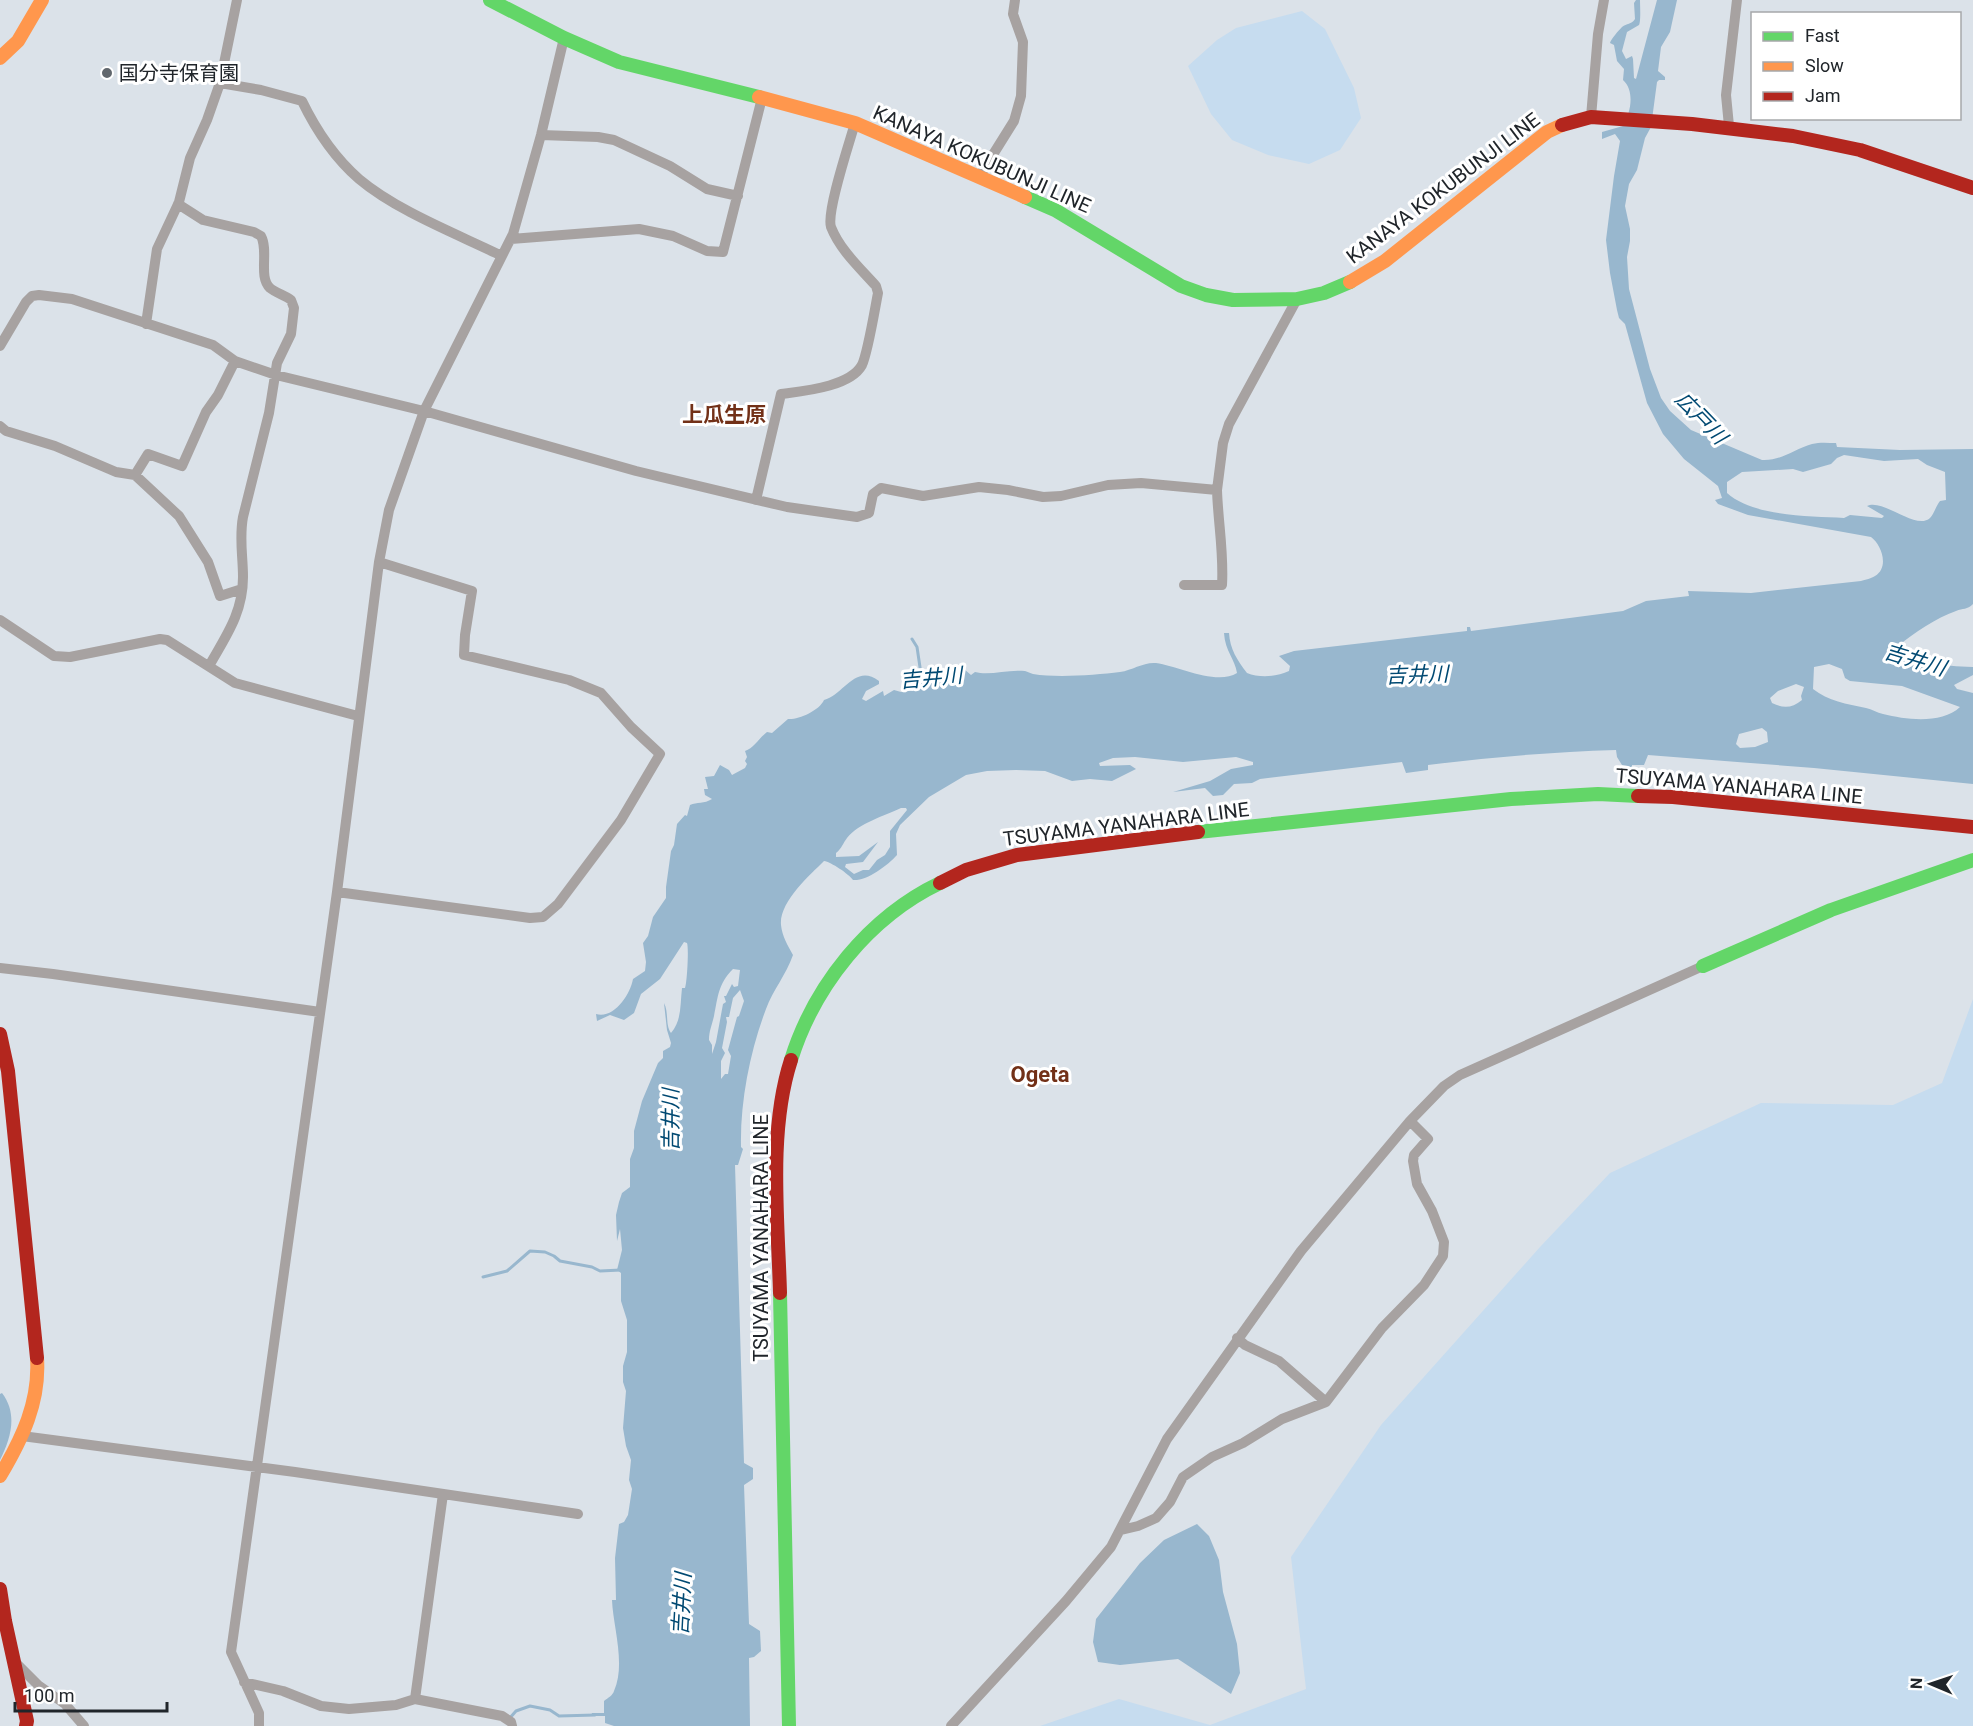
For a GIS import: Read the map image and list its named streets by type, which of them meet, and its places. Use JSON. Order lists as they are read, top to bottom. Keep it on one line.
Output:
{"streets":{"main road":["KANAYA KOKUBUNJI LINE","TSUYAMA YANAHARA LINE"]},"districts":["上瓜生原","Ogeta"],"water":["広戸川","吉井川"],"places":["国分寺保育園"],"legend":["Fast","Slow","Jam"],"scale_bar":"100 m","north":"left"}
